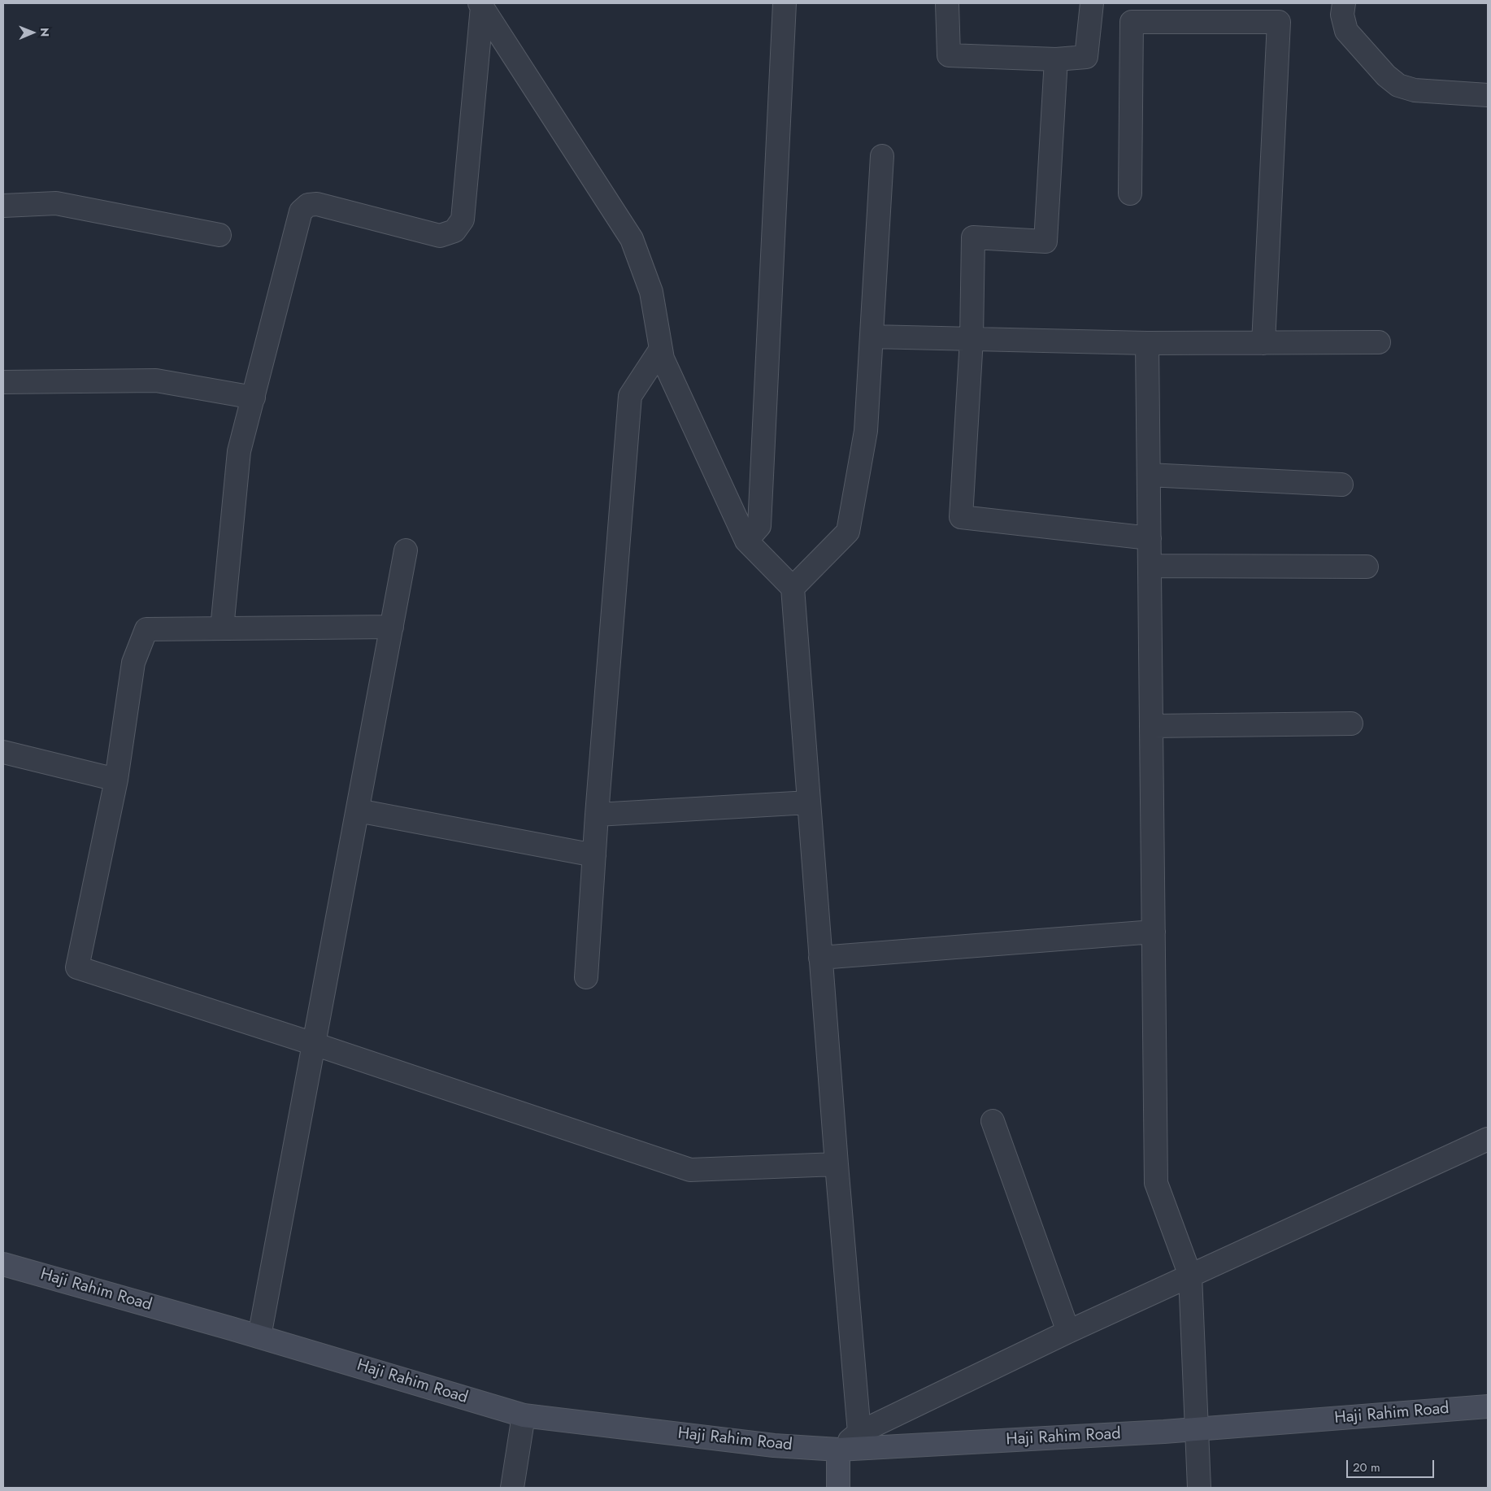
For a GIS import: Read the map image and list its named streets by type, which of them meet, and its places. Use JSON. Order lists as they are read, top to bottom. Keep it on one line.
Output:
{"streets":{"main road":["Haji Rahim Road"]},"scale_bar":"20 m","north":"right"}
